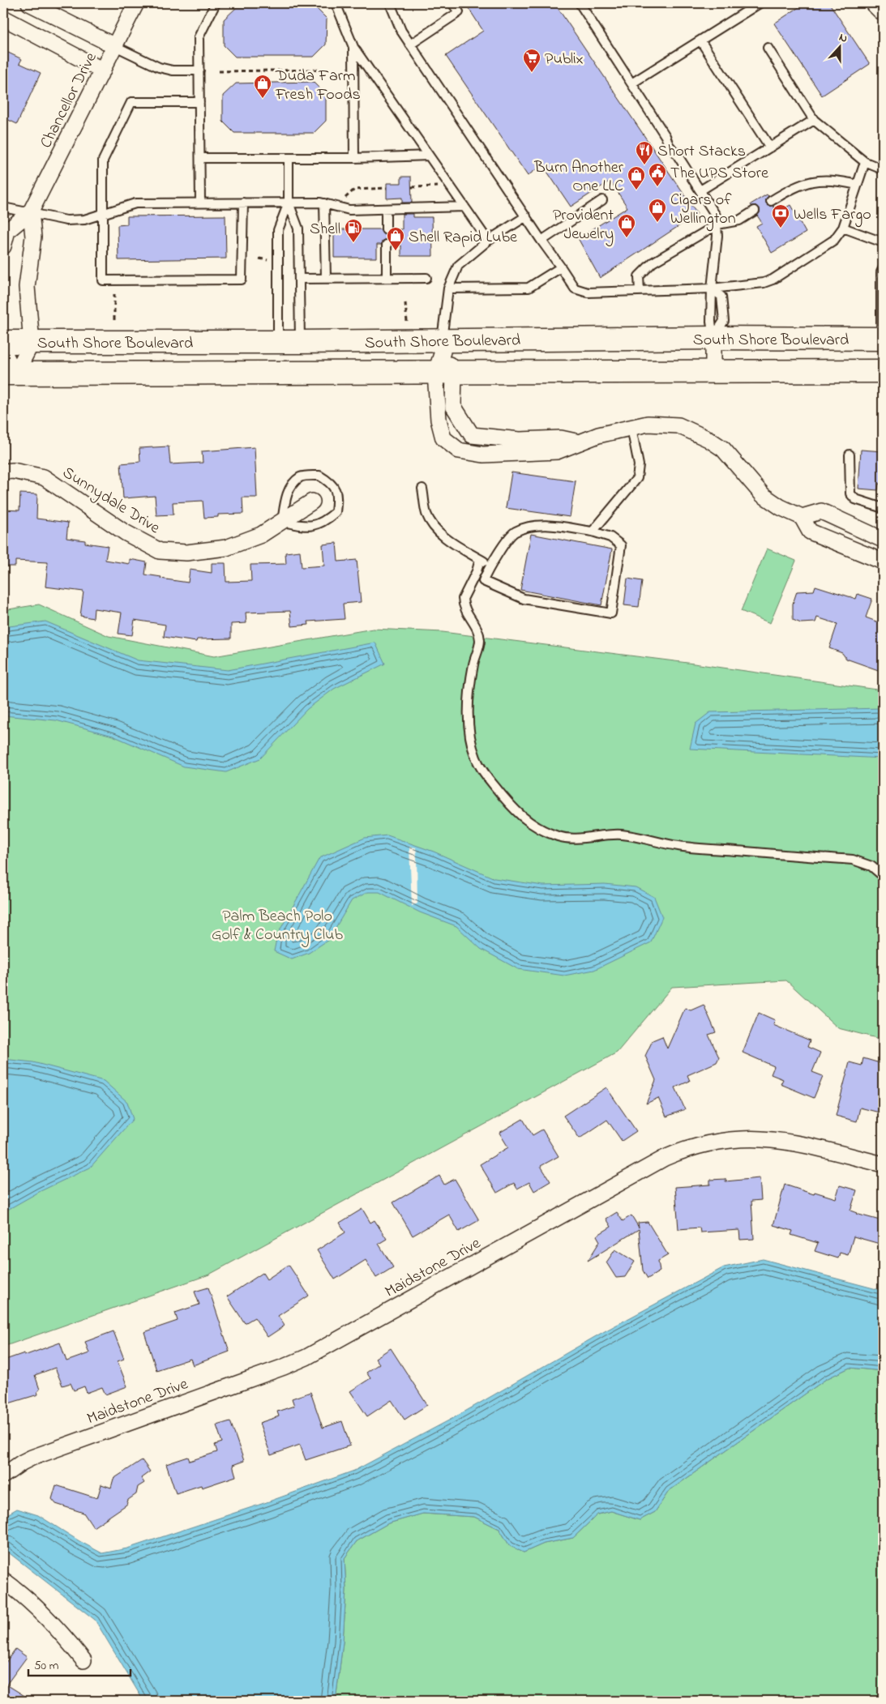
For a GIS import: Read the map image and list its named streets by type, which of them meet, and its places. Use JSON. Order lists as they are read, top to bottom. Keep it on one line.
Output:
{"streets":{"street":["Chancellor Drive","South Shore Boulevard","Sunnydale Drive","Maidstone Drive"]},"parks":["Palm Beach Polo Golf & Country Club"],"places":{"supermarket":["Publix"],"shop":["Duda Farm Fresh Foods","Burn Another One LLC","Cigars of Wellington","Provident Jewelry","Shell Rapid Lube"],"restaurant":["Short Stacks"],"public building":["The UPS Store"],"bank":["Wells Fargo"],"fuel station":["Shell"]},"scale_bar":"50 m","north":"top"}
